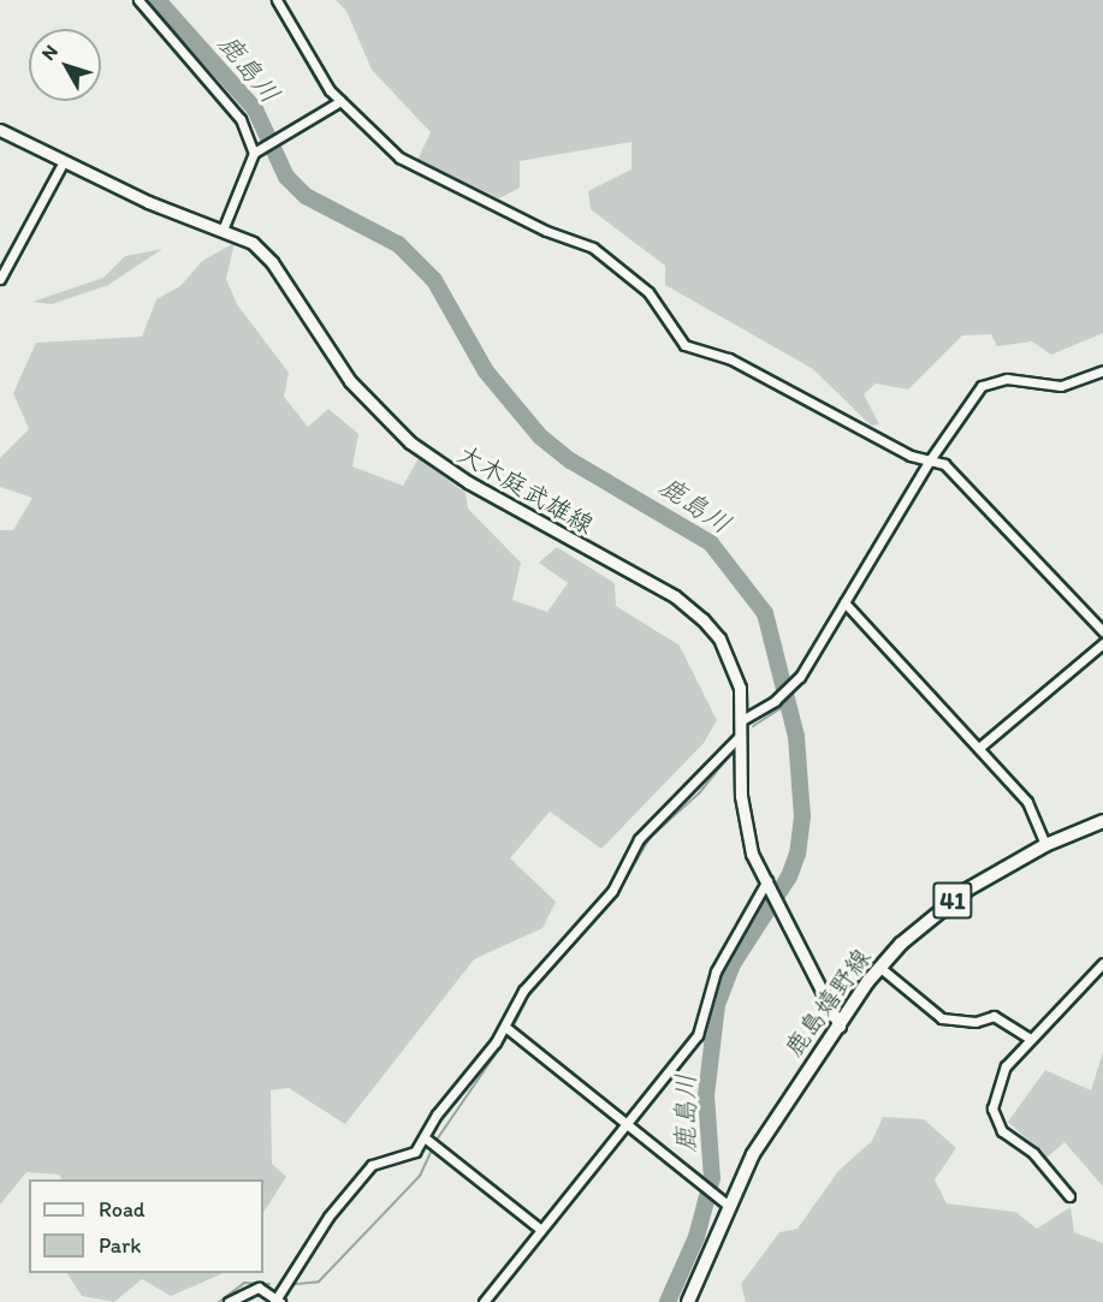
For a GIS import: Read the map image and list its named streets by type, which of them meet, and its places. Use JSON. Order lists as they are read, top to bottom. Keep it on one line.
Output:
{"streets":{"main road":["大木庭武雄線","41","鹿島嬉野線"]},"crossings":[["大木庭武雄線","鹿島嬉野線"]],"water":["鹿島川"],"legend":["Road","Park"],"north":"top left"}
